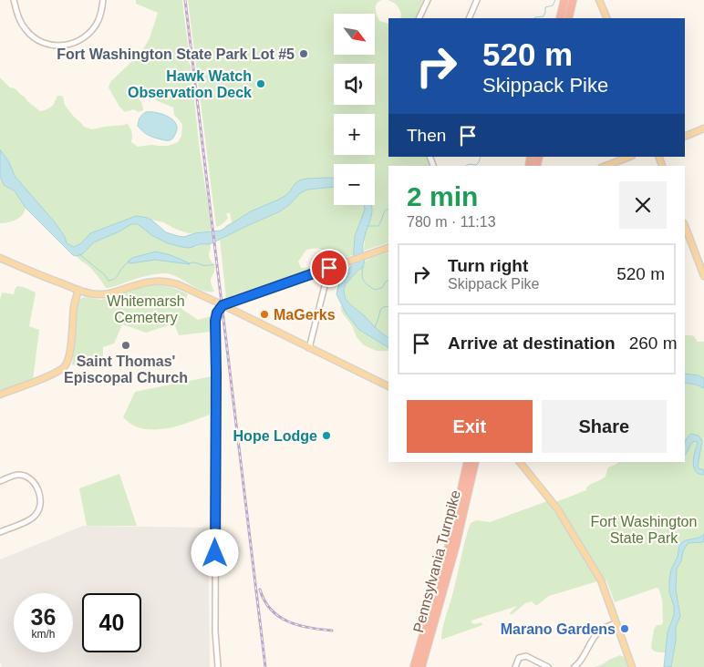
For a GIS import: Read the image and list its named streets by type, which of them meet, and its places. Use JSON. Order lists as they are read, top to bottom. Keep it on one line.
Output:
{"streets":{"highway":["Pennsylvania Turnpike"]},"parks":["Whitemarsh Cemetery","Fort Washington State Park"],"places":["Fort Washington State Park Lot #5","Hawk Watch Observation Deck","MaGerks","Saint Thomas' Episcopal Church","Hope Lodge","Marano Gardens"],"north":"bottom right","page":{"map_buttons":["+","−"],"turn":["520 m","Skippack Pike"],"then":"Then","heading":["2 min","780 m · 11:13"],"list":[{"name":"Turn right","note":"Skippack Pike","value":"520 m"},{"name":"Arrive at destination","value":"260 m"}],"buttons":["Exit","Share"],"speed":"36 km/h","limit":"40"}}
